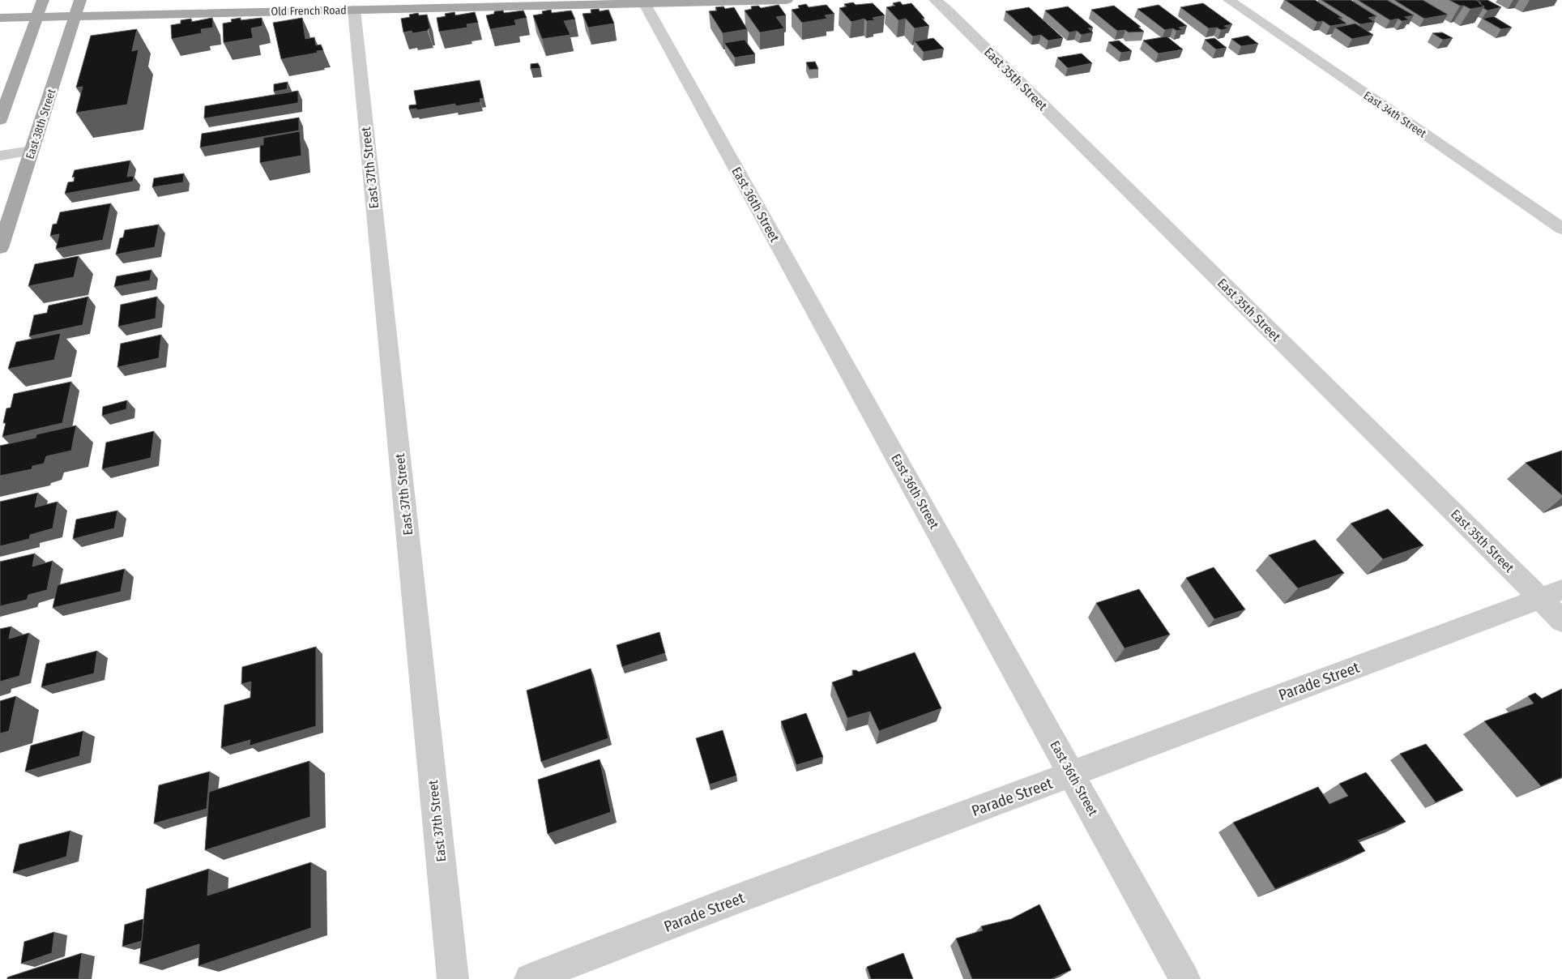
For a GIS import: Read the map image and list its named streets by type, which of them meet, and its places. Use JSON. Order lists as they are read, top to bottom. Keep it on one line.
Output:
{"streets":{"main road":["Old French Road","East 38th Street"],"street":["East 35th Street","East 34th Street","East 37th Street","East 36th Street","Parade Street"]},"crossings":[["Old French Road","East 38th Street"],["Old French Road","East 37th Street"],["Old French Road","East 36th Street"],["East 35th Street","Parade Street"],["East 36th Street","Parade Street"]]}
